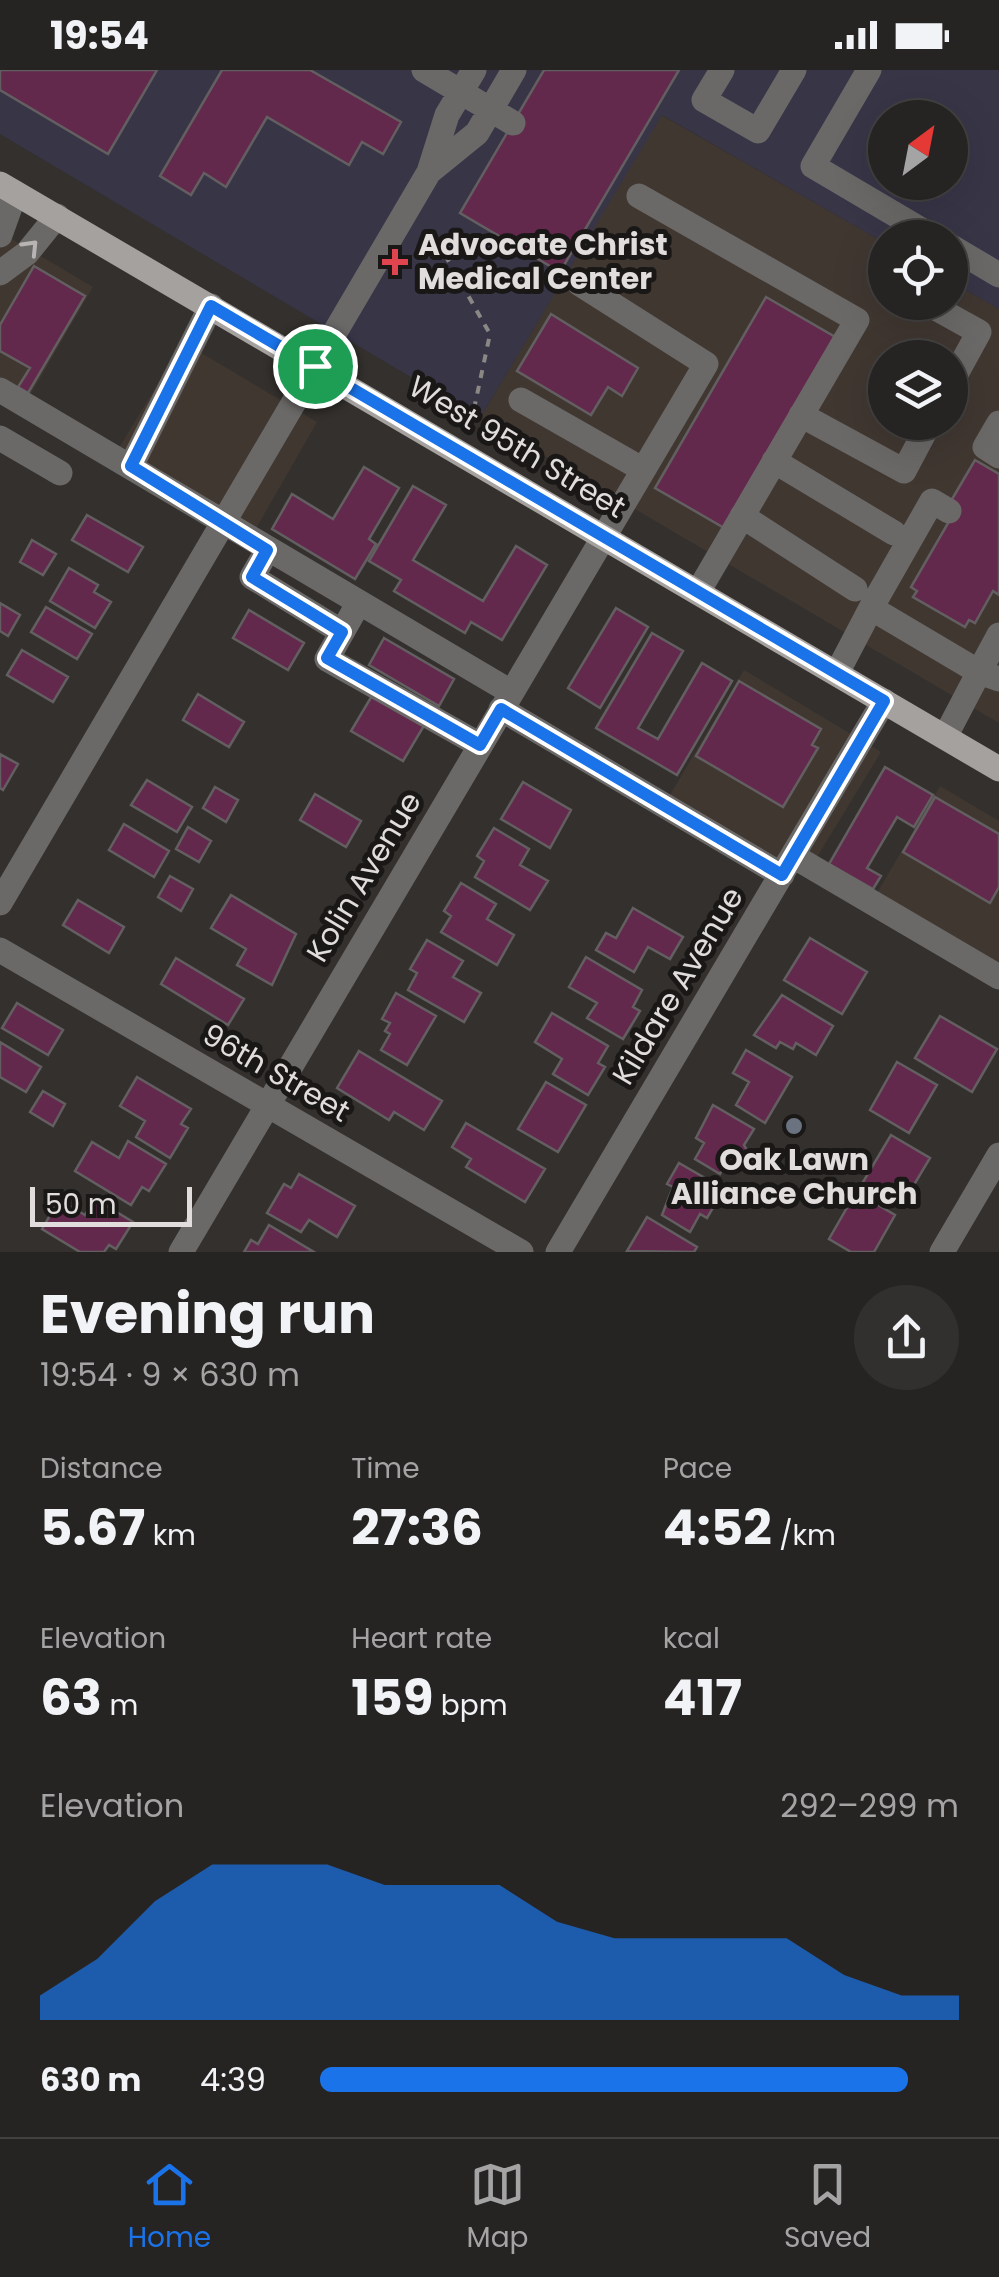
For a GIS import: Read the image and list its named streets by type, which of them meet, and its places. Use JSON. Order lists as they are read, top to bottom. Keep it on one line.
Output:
{"streets":{"main road":["West 95th Street"],"street":["Kolin Avenue","Kildare Avenue","96th Street"]},"crossings":[["West 95th Street","Kolin Avenue"],["West 95th Street","Kildare Avenue"],["Kolin Avenue","96th Street"]],"places":{"health":["Advocate Christ Medical Center"],"other":["Oak Lawn Alliance Church"]},"scale_bar":"50 m","north":"top right","page":{"status":"19:54","scale":"50 m","heading":["Evening run","19:54 · 9 × 630 m"],"stats":[["Distance","5.67 km"],["Time","27:36"],["Pace","4:52 /km"],["Elevation","63 m"],["Heart rate","159 bpm"],["kcal","417"]],"chart":["Elevation","292–299 m"],"list":[{"name":"630 m","note":"4:39"}],"tabs":["Home","Map","Saved"]}}
